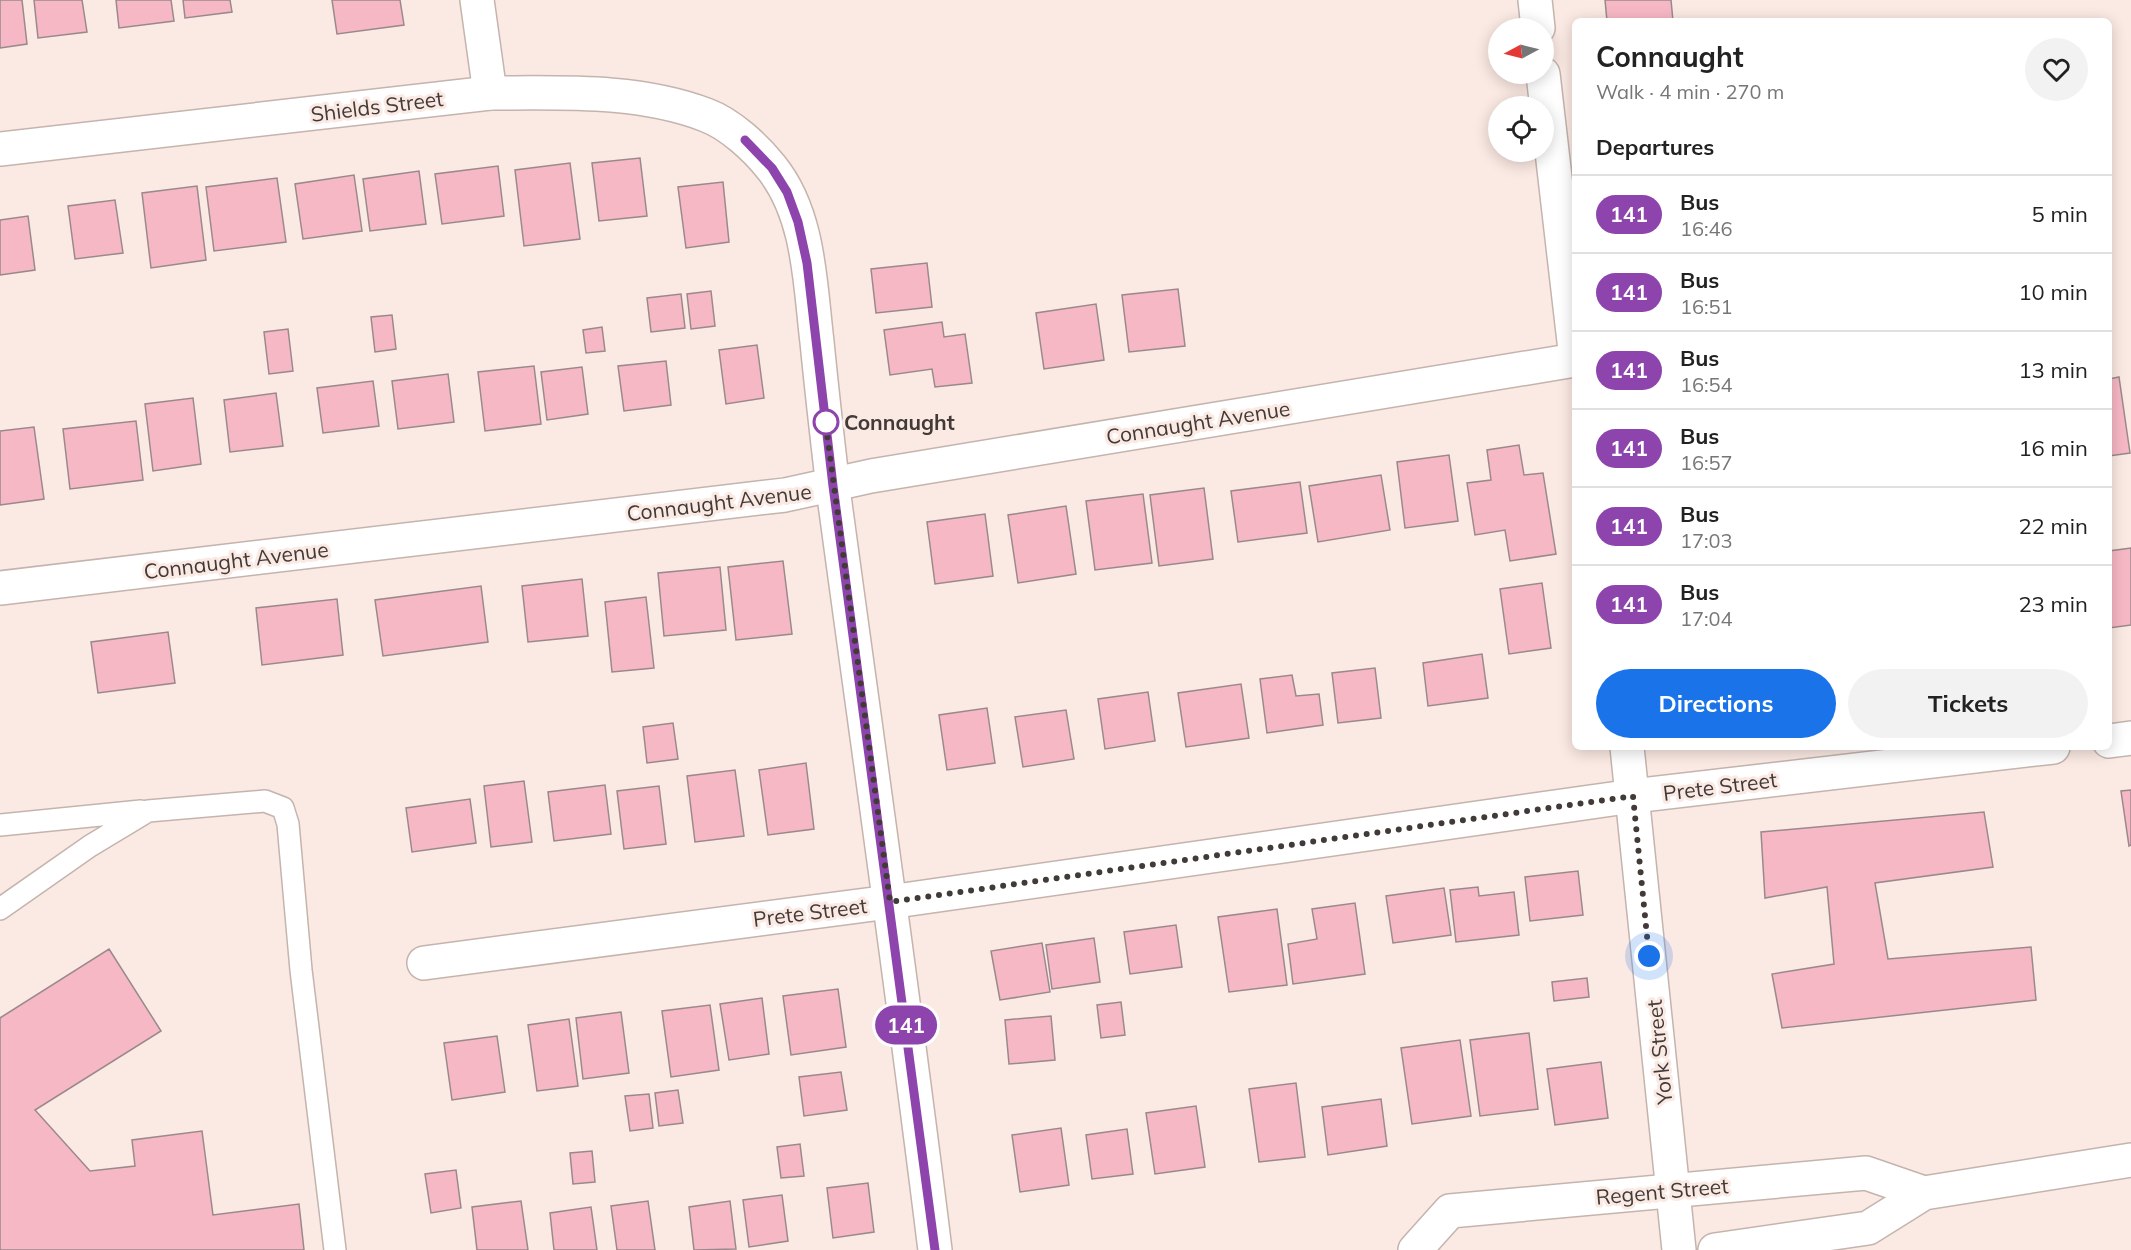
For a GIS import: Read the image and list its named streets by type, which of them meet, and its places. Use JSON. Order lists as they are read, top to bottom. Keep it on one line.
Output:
{"streets":{"street":["Shields Street","Connaught Avenue","Prete Street","York Street","Regent Street"]},"crossings":[["Shields Street","Connaught Avenue"],["Shields Street","Prete Street"],["Prete Street","York Street"],["York Street","Regent Street"]],"places":["Connaught"],"lines":["bus line 141"],"north":"left","page":{"on_map":"141","heading":[["Connaught","Walk · 4 min · 270 m"],"Departures"],"list":[{"mark":"141","name":"Bus","note":"16:46","value":"5 min"},{"mark":"141","name":"Bus","note":"16:51","value":"10 min"},{"mark":"141","name":"Bus","note":"16:54","value":"13 min"},{"mark":"141","name":"Bus","note":"16:57","value":"16 min"},{"mark":"141","name":"Bus","note":"17:03","value":"22 min"},{"mark":"141","name":"Bus","note":"17:04","value":"23 min"}],"buttons":["Directions","Tickets"]}}
